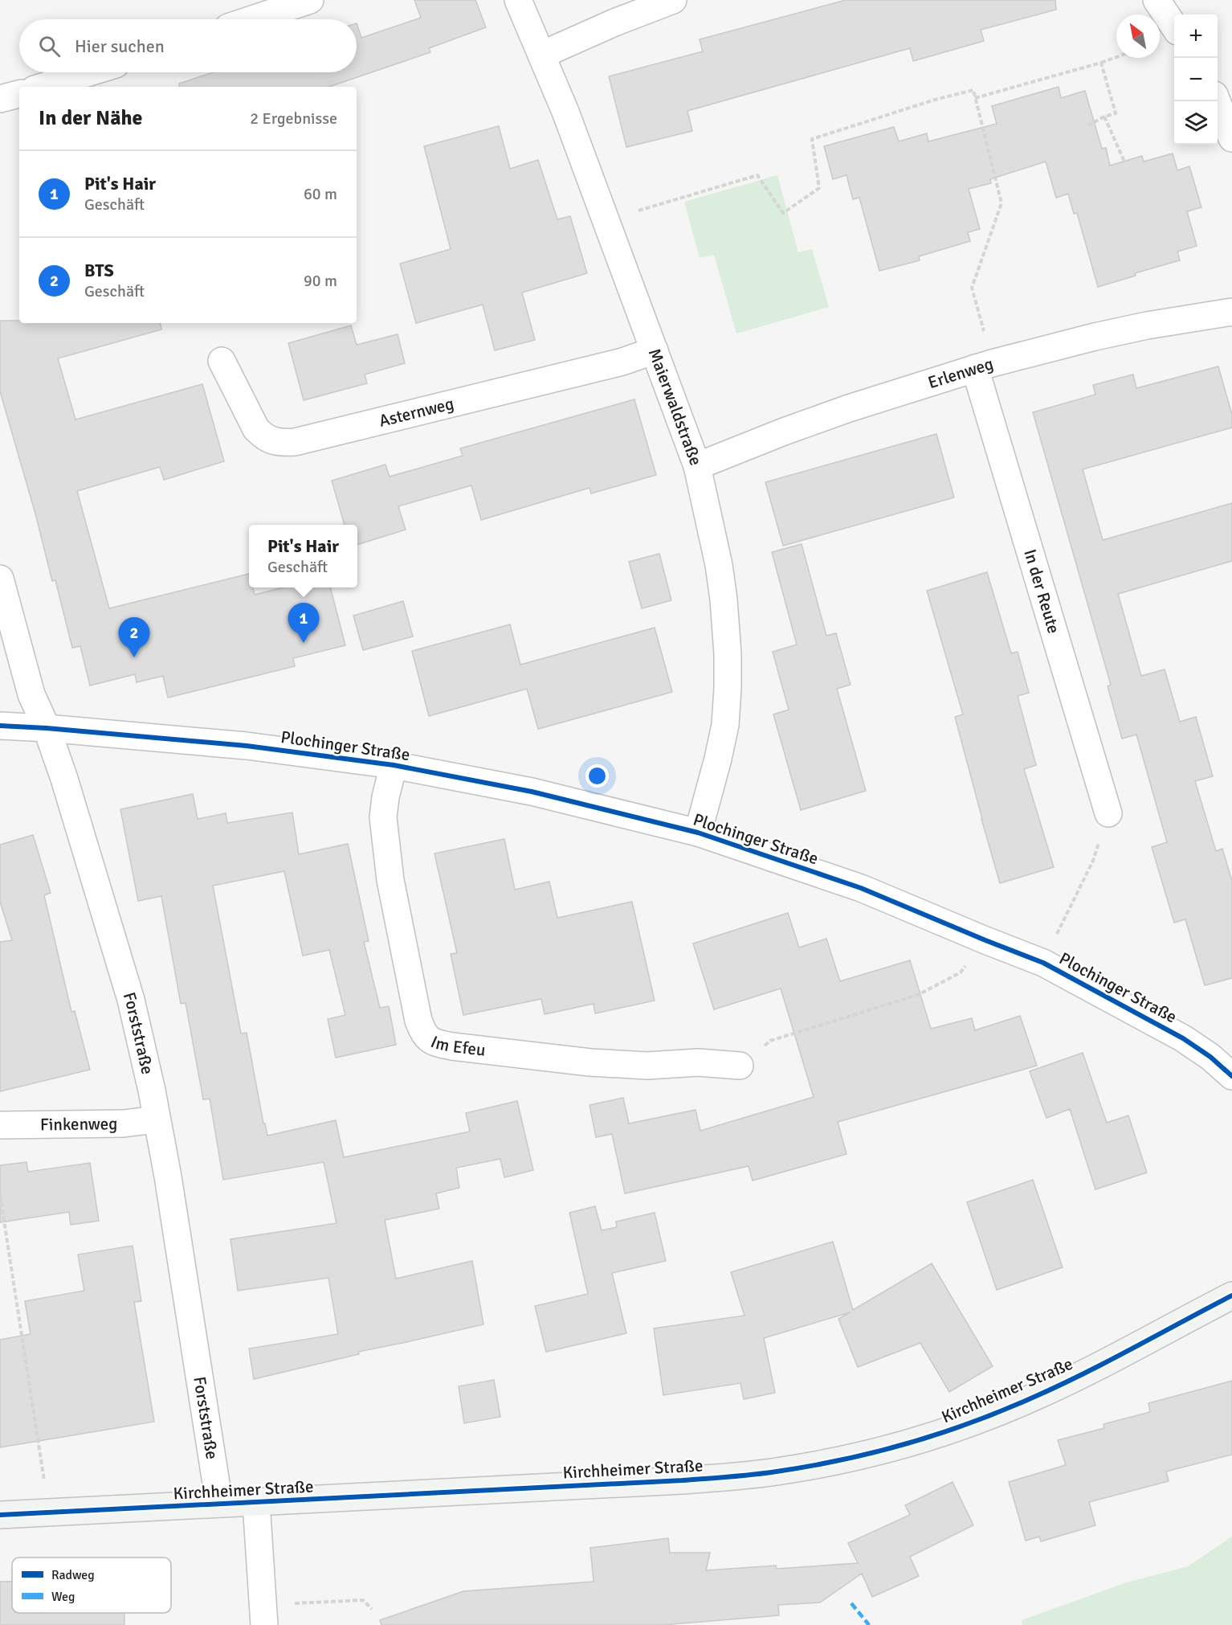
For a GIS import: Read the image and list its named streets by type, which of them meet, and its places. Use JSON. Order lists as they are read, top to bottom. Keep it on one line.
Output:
{"streets":{"main road":["Kirchheimer Straße"],"street":["Erlenweg","Maierwaldstraße","Asternweg","In der Reute","Plochinger Straße","Forststraße","Im Efeu","Finkenweg"]},"crossings":[["Erlenweg","Maierwaldstraße"],["Erlenweg","In der Reute"],["Maierwaldstraße","Asternweg"],["Maierwaldstraße","Plochinger Straße"],["Plochinger Straße","Forststraße"],["Plochinger Straße","Im Efeu"],["Forststraße","Finkenweg"],["Forststraße","Kirchheimer Straße"]],"legend":["Radweg","Weg"],"north":"top left","page":{"map_buttons":["+","−"],"search":"Hier suchen","heading":["In der Nähe","2 Ergebnisse"],"list":[{"mark":"1","name":"Pit's Hair","note":"Geschäft","value":"60 m"},{"mark":"2","name":"BTS","note":"Geschäft","value":"90 m"}],"popup":["Pit's Hair","Geschäft"],"pins":["1","2"]}}
